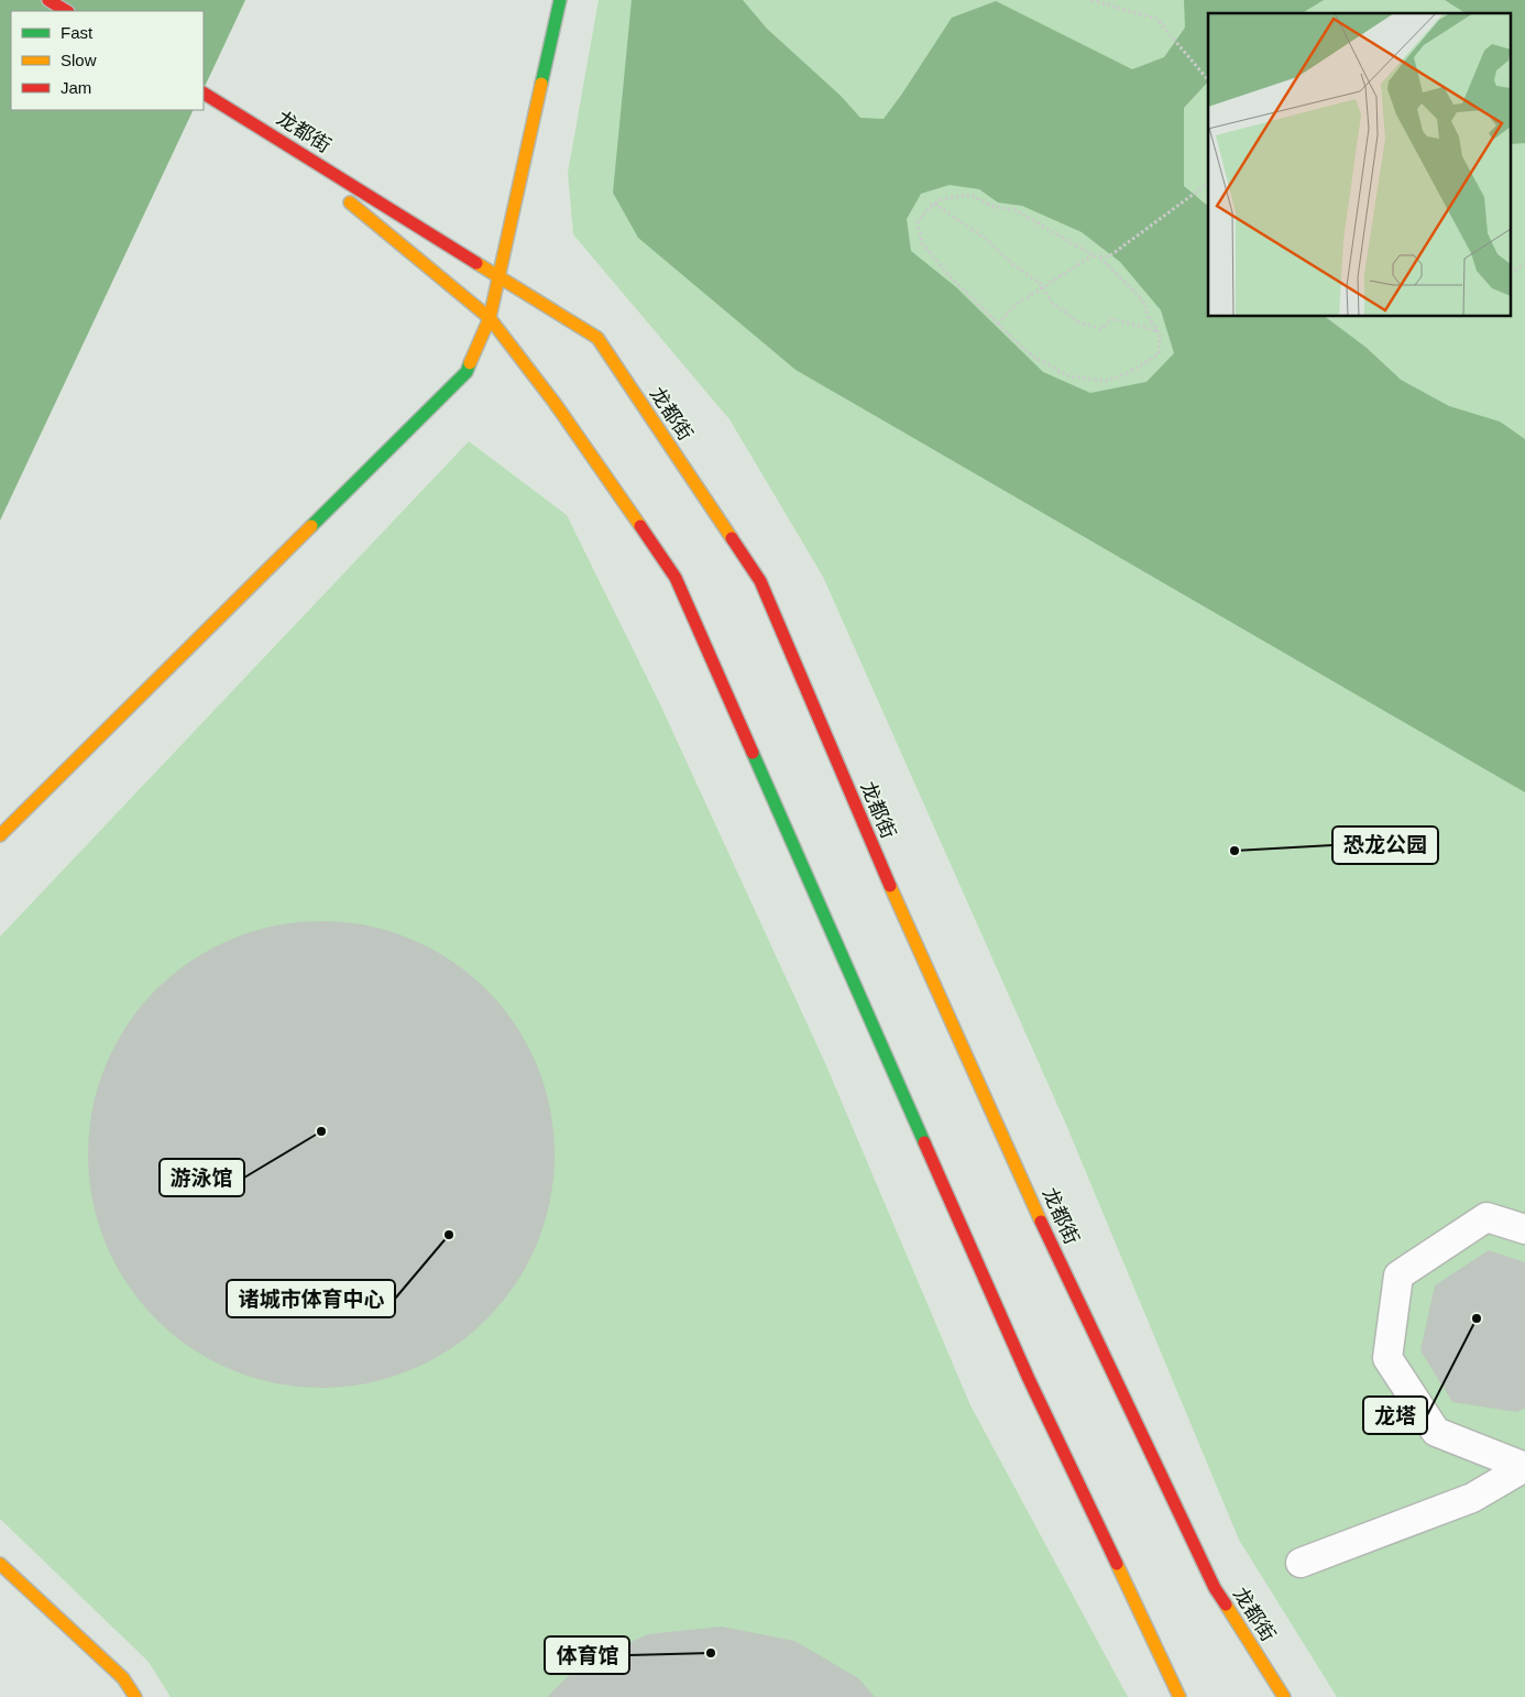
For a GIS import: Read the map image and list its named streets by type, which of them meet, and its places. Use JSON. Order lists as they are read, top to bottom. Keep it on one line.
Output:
{"streets":{"main road":["龙都街"]},"places":["恐龙公园","游泳馆","诸城市体育中心","龙塔","体育馆"],"legend":["Fast","Slow","Jam"]}
